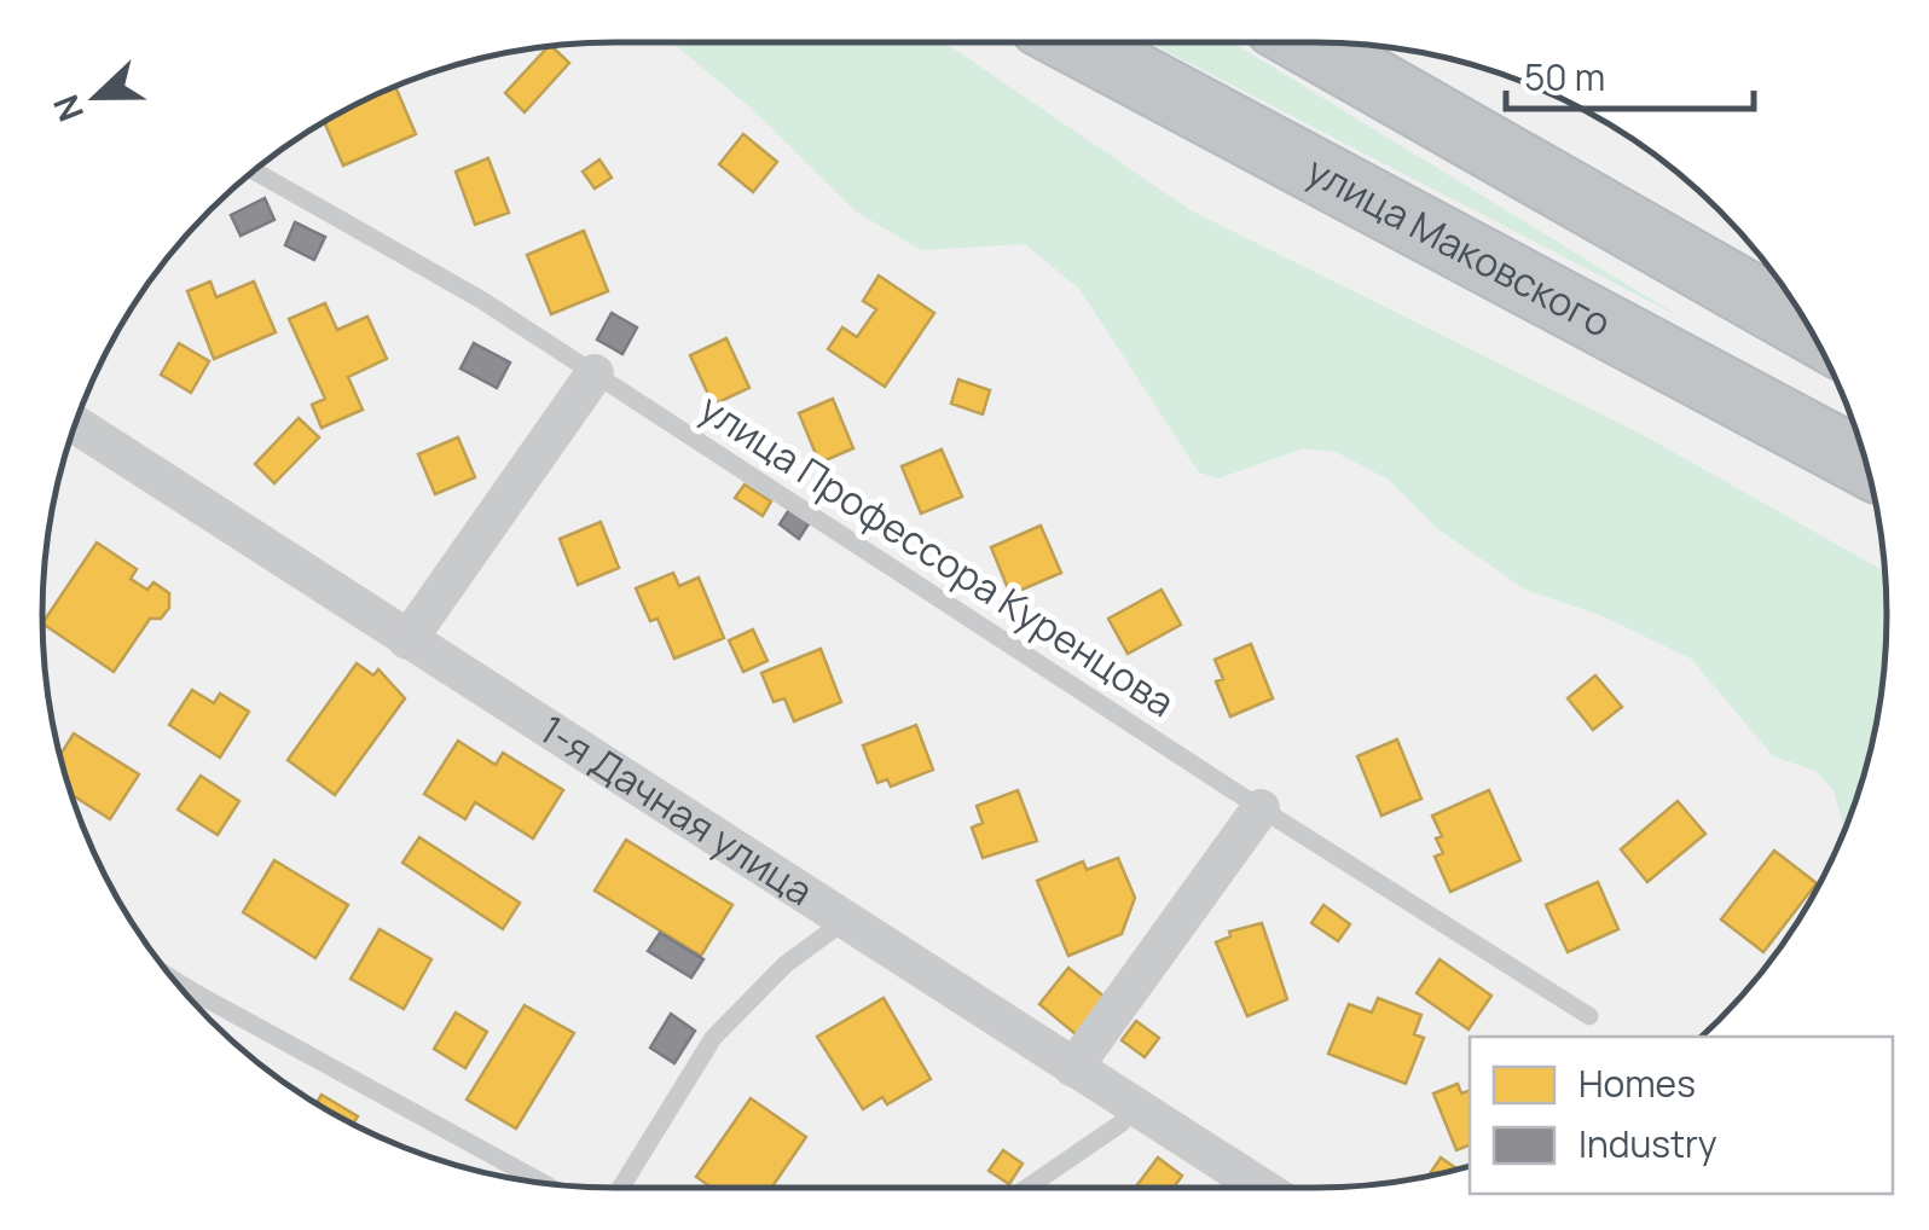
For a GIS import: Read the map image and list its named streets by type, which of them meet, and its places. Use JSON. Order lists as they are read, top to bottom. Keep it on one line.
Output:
{"streets":{"highway":["улица Маковского"],"street":["1-я Дачная улица"],"lane":["улица Профессора Куренцова"]},"legend":["Homes","Industry"],"scale_bar":"50 m","north":"left"}
